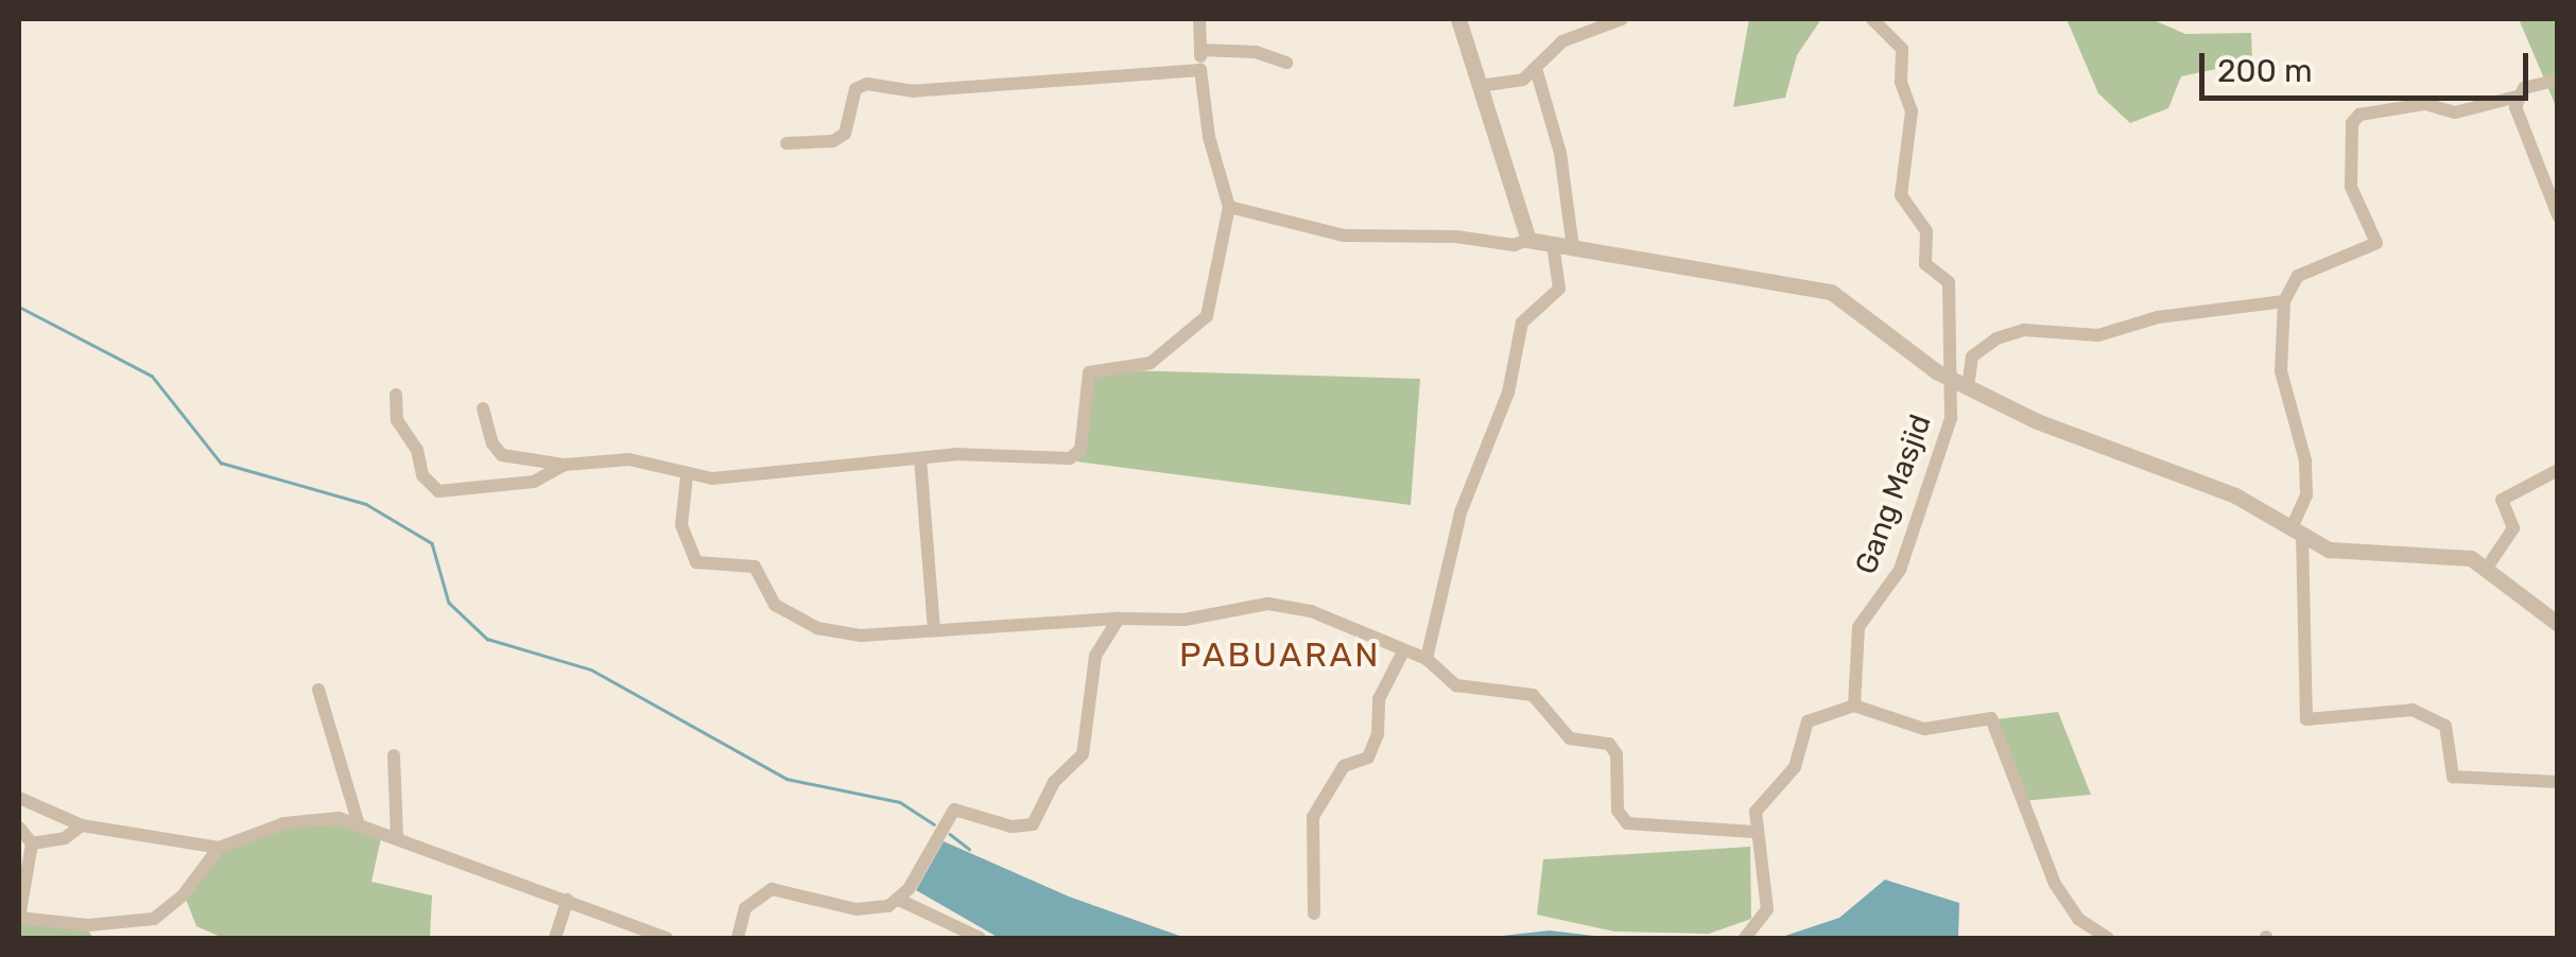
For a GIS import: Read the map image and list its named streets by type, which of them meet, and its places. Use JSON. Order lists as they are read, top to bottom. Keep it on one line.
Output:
{"streets":{"street":["Gang Masjid"]},"districts":["PABUARAN"],"scale_bar":"200 m"}
